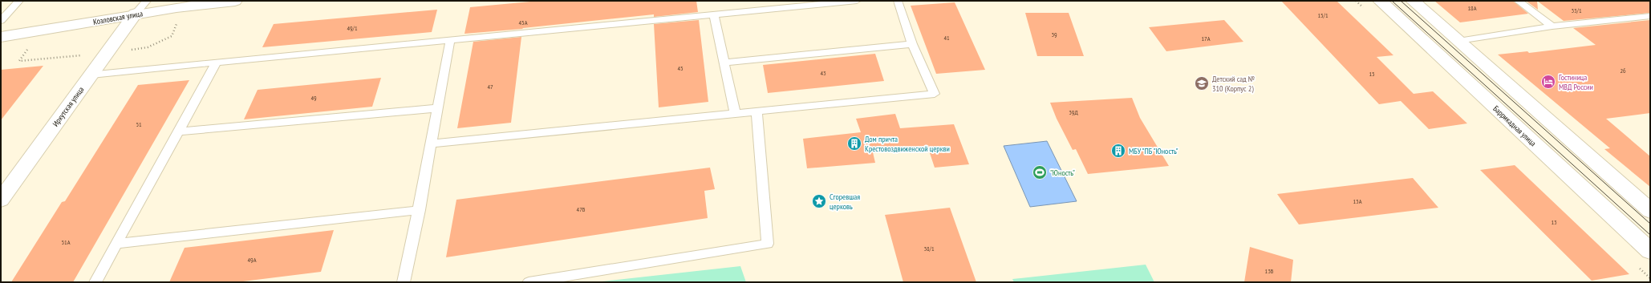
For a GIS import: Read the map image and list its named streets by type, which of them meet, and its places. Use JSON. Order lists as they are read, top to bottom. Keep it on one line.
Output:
{"streets":{"street":["Козловская улица","Иркутская улица","Баррикадная улица"]},"crossings":[["Козловская улица","Иркутская улица"]],"places":{"hotel":["Гостиница МВД России"],"school or university":["Детский сад № 310 (Корпус 2)"],"building":["Дом причта Крестовоздвиженской церкви","МБУ \"ПБ \"Юность\""],"sports":["\"Юность\""],"place":["Сгоревшая церковь"]},"house_numbers":["18А","33/1","15/1","45А","49/1","39","41","17А","45","26","43","15","47","49","39Д","51","13А","47Б","13","51А","38/1","49А","13Б"]}
